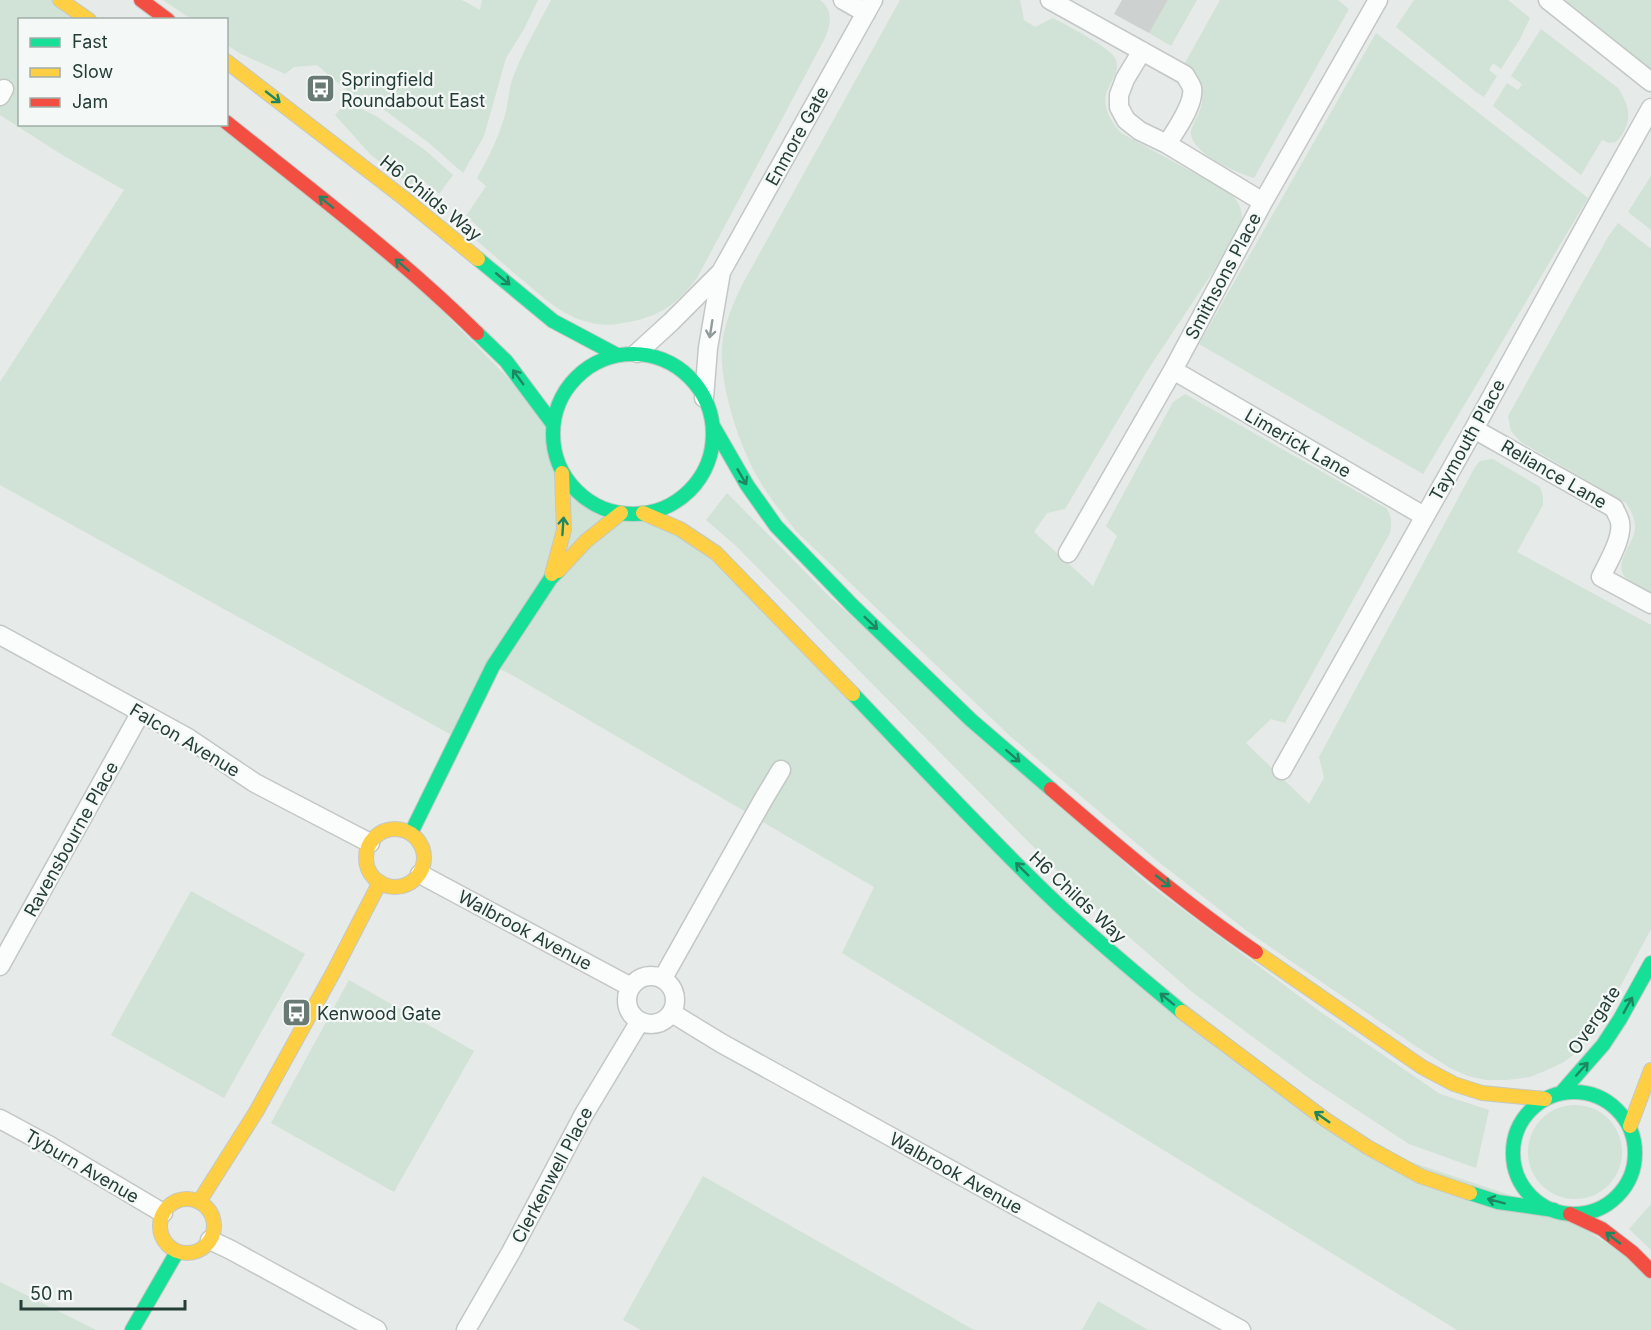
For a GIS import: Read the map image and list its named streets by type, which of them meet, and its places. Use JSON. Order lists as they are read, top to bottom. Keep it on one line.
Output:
{"streets":{"street":["Enmore Gate","H6 Childs Way","Smithsons Place","Taymouth Place","Limerick Lane","Reliance Lane","Falcon Avenue","Ravensbourne Place","Walbrook Avenue","Overgate","Tyburn Avenue","Clerkenwell Place"]},"crossings":[["Enmore Gate","H6 Childs Way"],["H6 Childs Way","Overgate"],["Smithsons Place","Limerick Lane"],["Taymouth Place","Limerick Lane"],["Taymouth Place","Reliance Lane"],["Falcon Avenue","Ravensbourne Place"],["Falcon Avenue","Walbrook Avenue"],["Walbrook Avenue","Clerkenwell Place"]],"places":{"bus stop":["Springfield Roundabout East","Kenwood Gate"]},"legend":["Fast","Slow","Jam"],"scale_bar":"50 m"}
